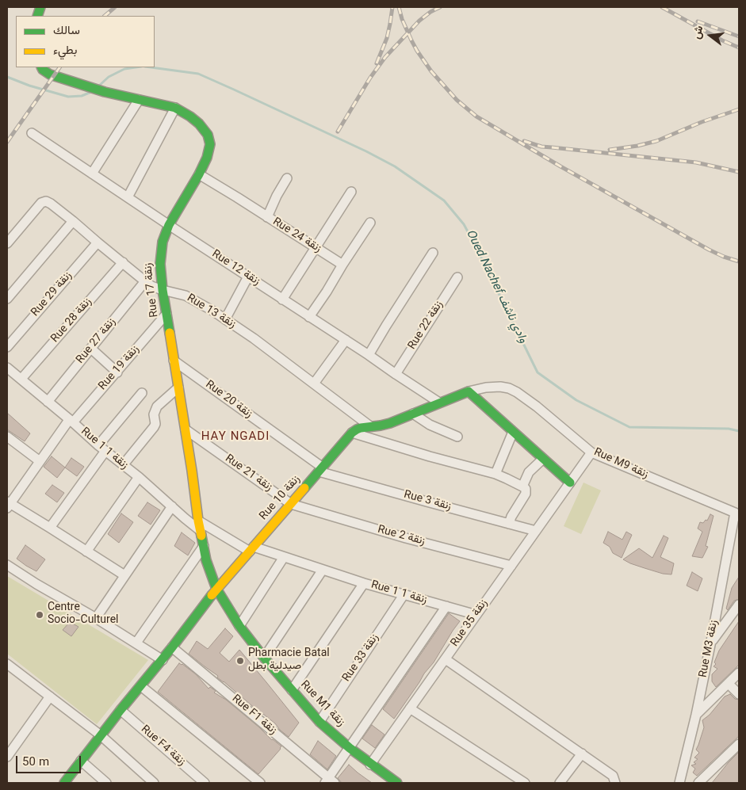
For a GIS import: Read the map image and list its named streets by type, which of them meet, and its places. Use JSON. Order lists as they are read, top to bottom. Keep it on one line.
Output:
{"streets":{"street":["Rue 24 زنقة","Rue 12 زنقة","Rue 17 زنقة","Rue 29 زنقة","Rue 13 زنقة","Rue 28 زنقة","Rue 22 زنقة","Rue 27 زنقة","Rue 19 زنقة","Rue 20 زنقة","Rue 1 زنقة 1","Rue M9 زنقة","Rue 21 زنقة","Rue 10 زنقة","Rue 3 زنقة","Rue 2 زنقة","Rue 35 زنقة","Rue M3 زنقة","Rue 33 زنقة","Rue M1 زنقة","Rue F1 زنقة","Rue F4 زنقة"]},"crossings":[["Rue 24 زنقة","Rue 17 زنقة"],["Rue 12 زنقة","Rue 17 زنقة"],["Rue 12 زنقة","Rue 22 زنقة"],["Rue 17 زنقة","Rue 13 زنقة"],["Rue 17 زنقة","Rue 19 زنقة"],["Rue 17 زنقة","Rue 20 زنقة"],["Rue 17 زنقة","Rue 1 زنقة 1"],["Rue 17 زنقة","Rue 21 زنقة"],["Rue 17 زنقة","Rue 10 زنقة"],["Rue 17 زنقة","Rue M1 زنقة"],["Rue 29 زنقة","Rue 13 زنقة"],["Rue 13 زنقة","Rue 28 زنقة"],["Rue 13 زنقة","Rue 27 زنقة"],["Rue 28 زنقة","Rue 1 زنقة 1"],["Rue 27 زنقة","Rue 1 زنقة 1"],["Rue 19 زنقة","Rue 1 زنقة 1"],["Rue 20 زنقة","Rue 10 زنقة"],["Rue 20 زنقة","Rue 3 زنقة"],["Rue 1 زنقة 1","Rue 10 زنقة"],["Rue 1 زنقة 1","Rue 35 زنقة"],["Rue 1 زنقة 1","Rue 33 زنقة"],["Rue M9 زنقة","Rue 35 زنقة"],["Rue M9 زنقة","Rue M3 زنقة"],["Rue 21 زنقة","Rue 10 زنقة"],["Rue 21 زنقة","Rue 2 زنقة"],["Rue 10 زنقة","Rue 3 زنقة"],["Rue 10 زنقة","Rue 2 زنقة"],["Rue 10 زنقة","Rue M1 زنقة"],["Rue 10 زنقة","Rue F1 زنقة"],["Rue 10 زنقة","Rue F4 زنقة"],["Rue 3 زنقة","Rue 35 زنقة"],["Rue 2 زنقة","Rue 35 زنقة"],["Rue 35 زنقة","Rue M1 زنقة"],["Rue 33 زنقة","Rue M1 زنقة"]],"districts":["HAY NGADI"],"water":["Oued Nachef وادي ناشف"],"places":["Centre Socio-Culturel","Pharmacie Batal صيدلية بطل"],"legend":["سالك","بطيء"],"scale_bar":"50 m","north":"left"}
